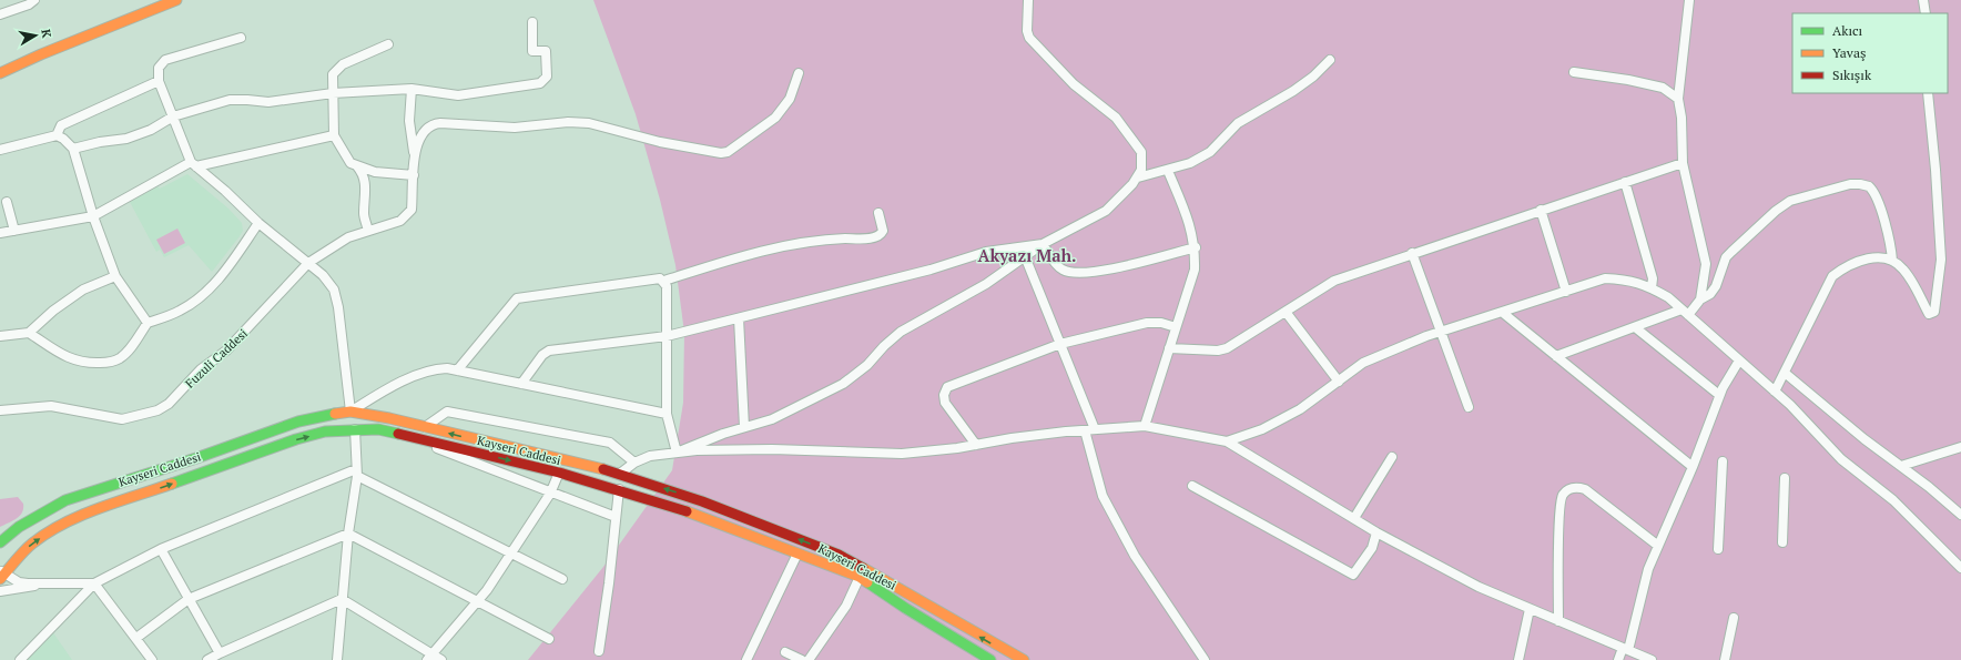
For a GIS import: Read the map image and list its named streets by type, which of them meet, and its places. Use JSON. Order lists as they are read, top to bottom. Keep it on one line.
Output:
{"streets":{"main road":["Kayseri Caddesi"],"street":["Fuzuli Caddesi"]},"districts":["Akyazı Mah."],"legend":["Akıcı","Yavaş","Sıkışık"],"north":"right"}
